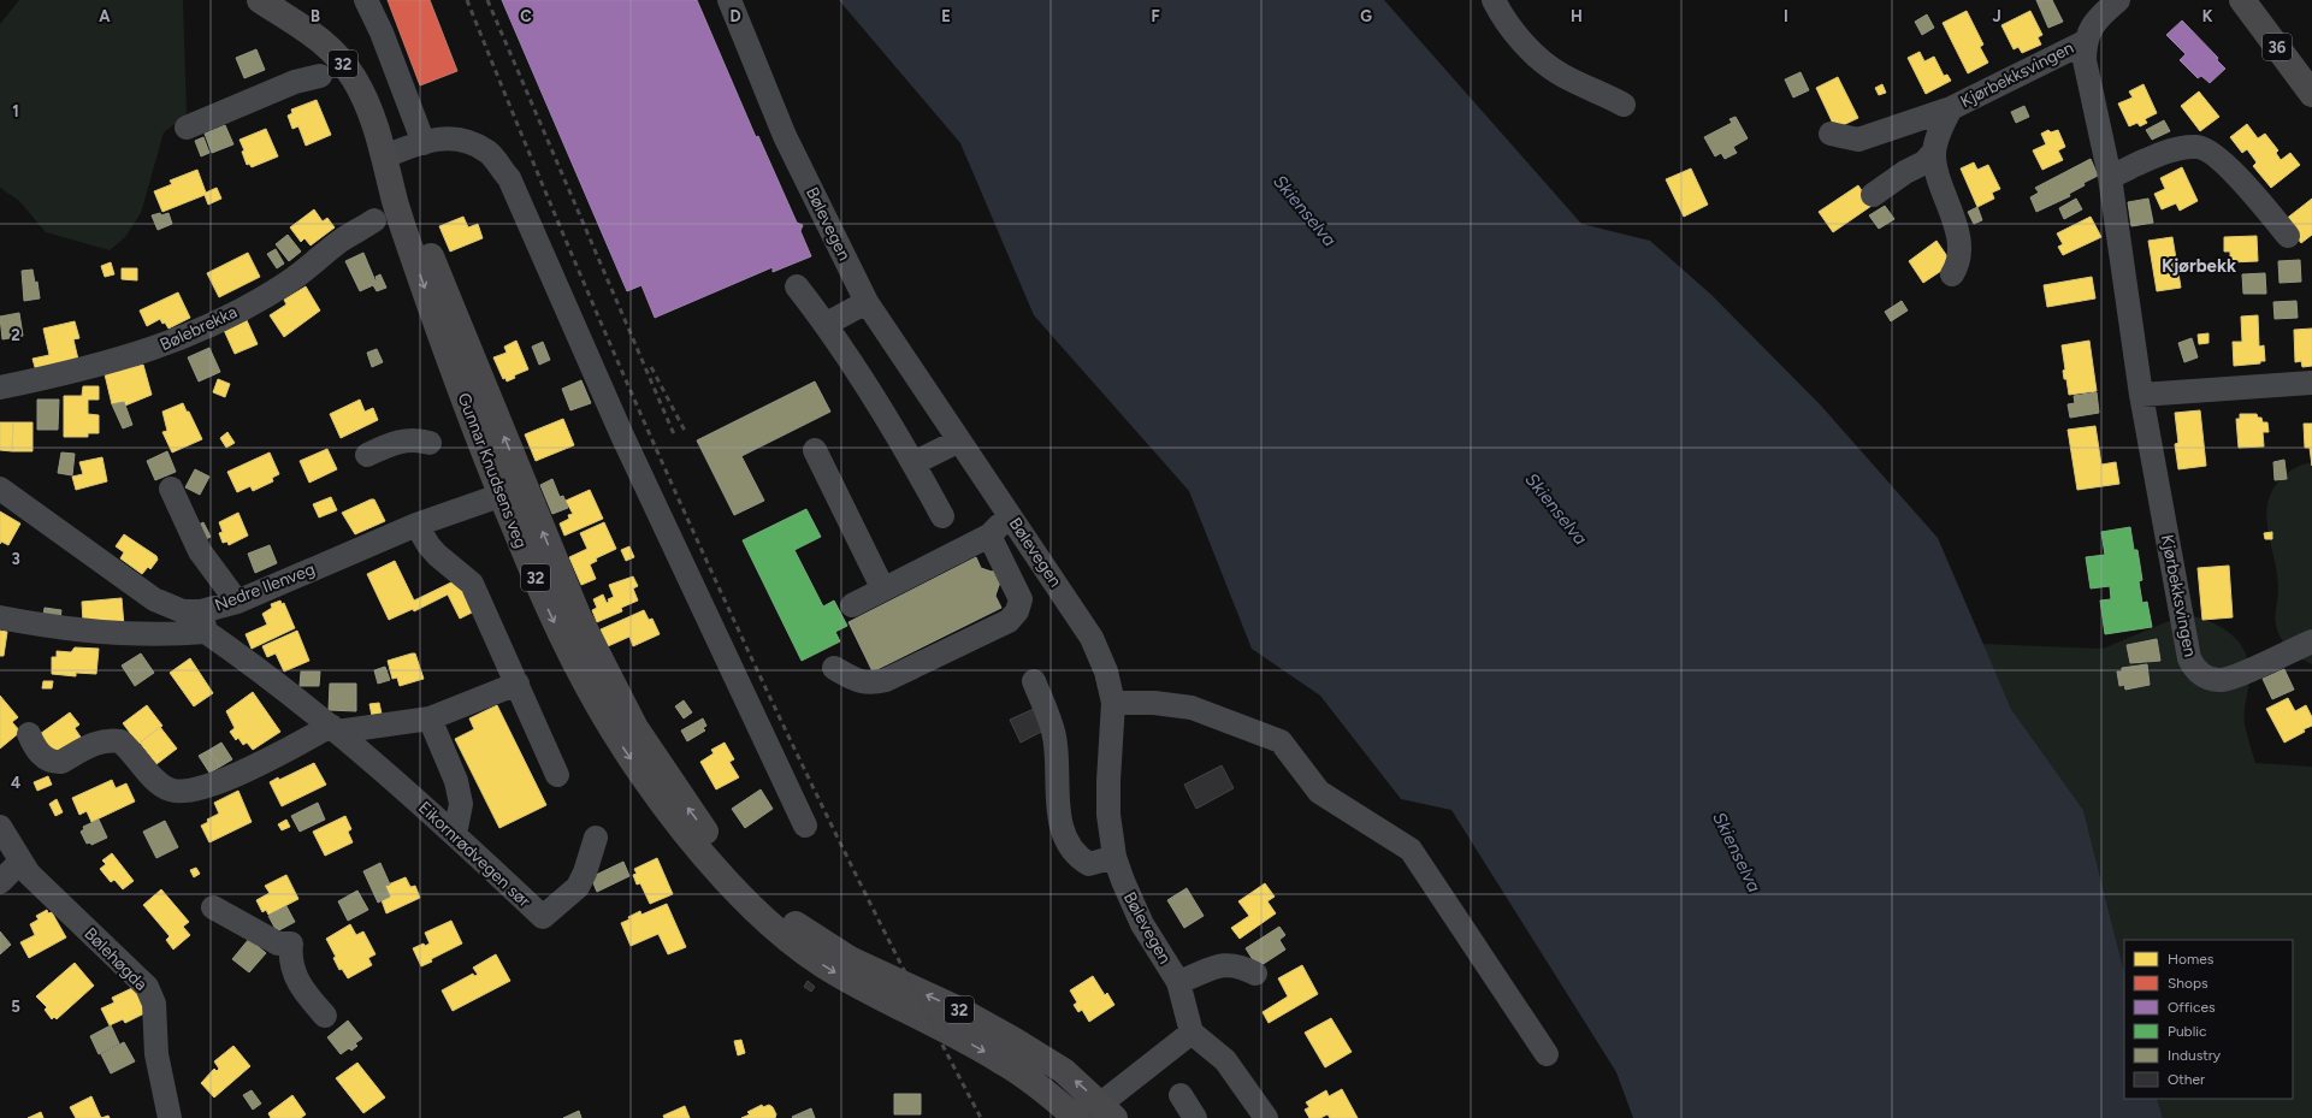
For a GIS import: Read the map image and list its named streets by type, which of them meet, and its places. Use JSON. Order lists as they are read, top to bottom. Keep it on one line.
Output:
{"streets":{"main road":["36","32","Gunnar Knudsens veg"],"street":["Kjørbekksvingen","Bølevegen","Bølebrekka","Nedre Ilenveg","Eikornrødvegen sør","Bølehøgda"]},"crossings":[["32","Gunnar Knudsens veg"],["Gunnar Knudsens veg","Nedre Ilenveg"],["Nedre Ilenveg","Eikornrødvegen sør"]],"districts":["Kjørbekk"],"water":["Skienselva"],"legend":["Homes","Shops","Offices","Public","Industry","Other"],"grid":{"columns":["A","B","C","D","E","F","G","H","I","J","K"],"rows":["1","2","3","4","5"]}}
